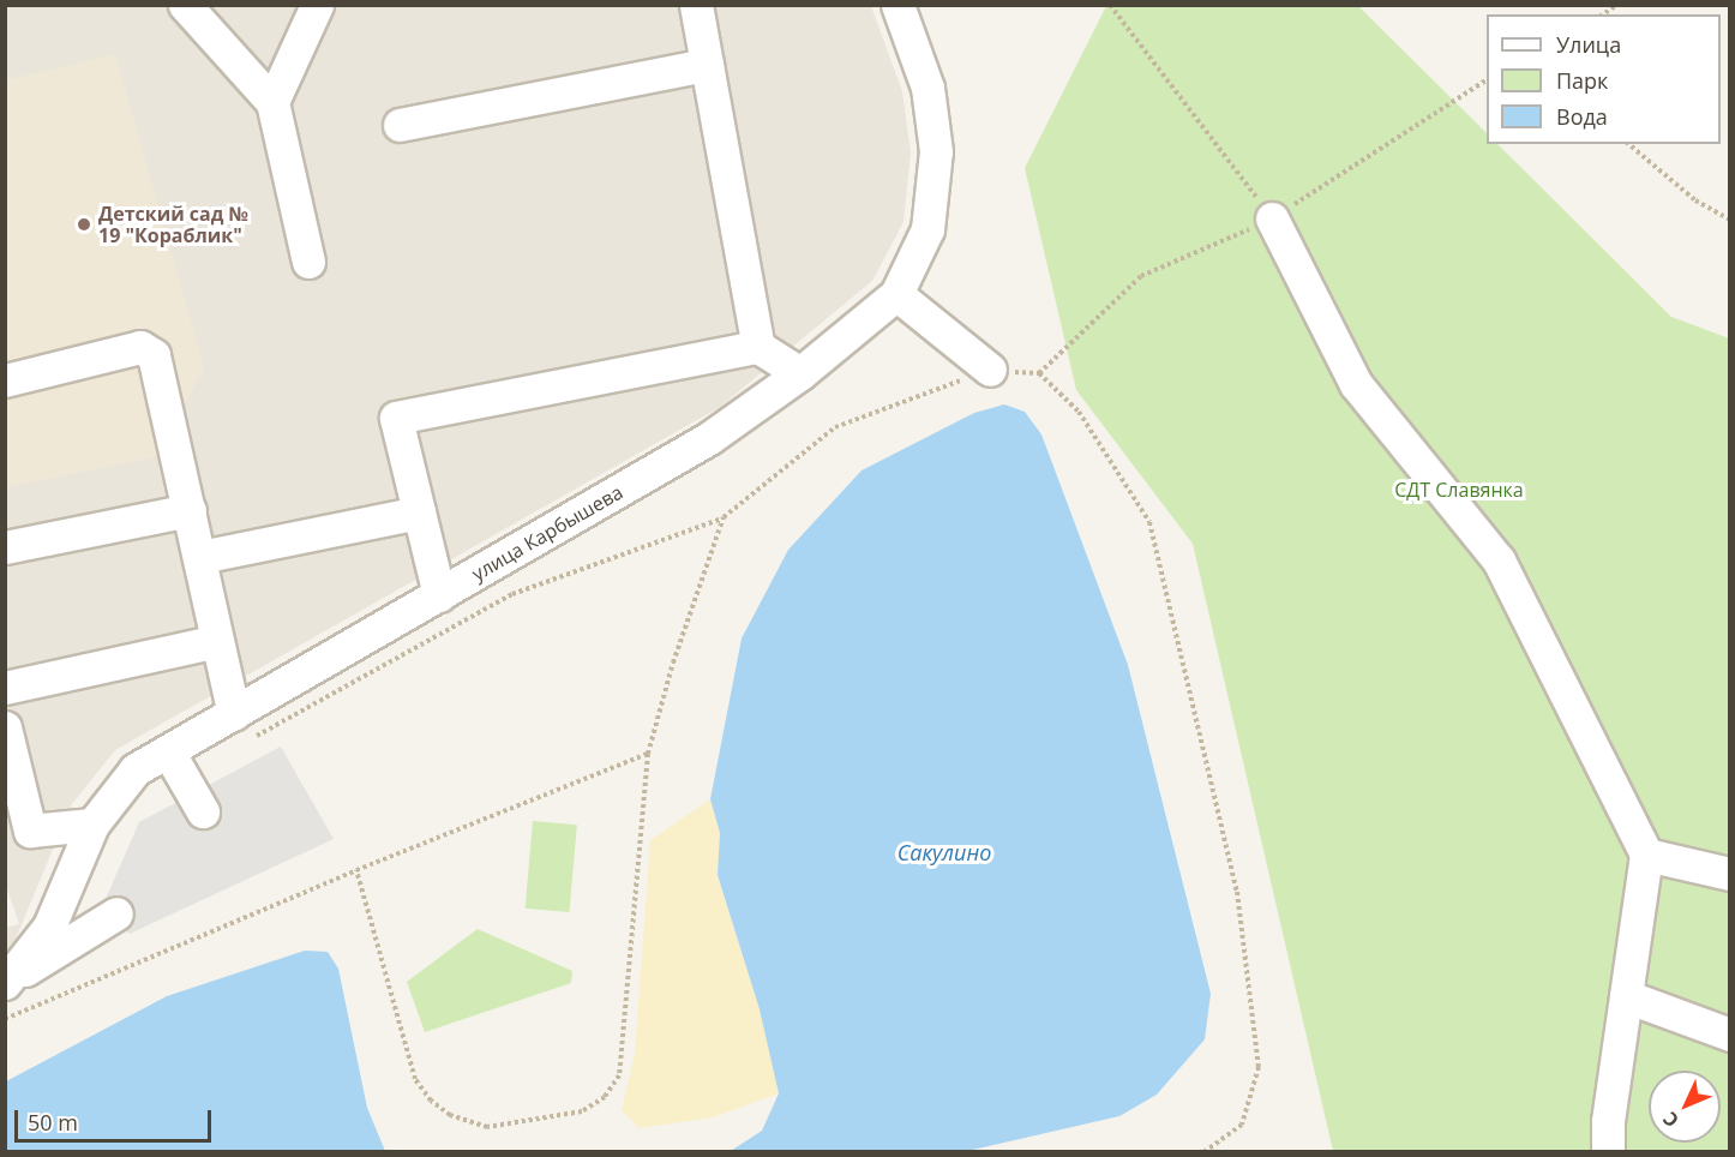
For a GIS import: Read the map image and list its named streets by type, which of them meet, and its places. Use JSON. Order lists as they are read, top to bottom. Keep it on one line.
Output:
{"streets":{"street":["улица Карбышева"]},"water":["Сакулино"],"parks":["СДТ Славянка"],"places":["Детский сад № 19 \"Кораблик\""],"legend":["Улица","Парк","Вода"],"scale_bar":"50 m","north":"bottom left"}
